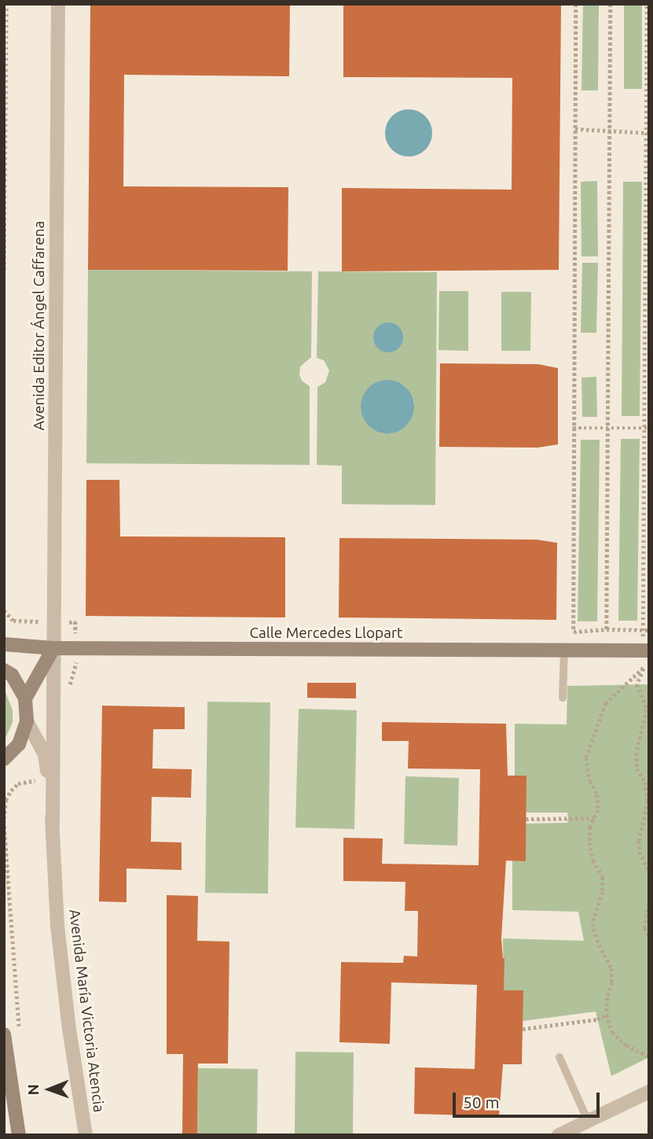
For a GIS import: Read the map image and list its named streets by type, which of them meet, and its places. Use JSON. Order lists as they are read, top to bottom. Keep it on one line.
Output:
{"streets":{"street":["Avenida Editor Ángel Caffarena","Calle Mercedes Llopart","Avenida María Victoria Atencia"]},"crossings":[["Avenida Editor Ángel Caffarena","Calle Mercedes Llopart"],["Avenida Editor Ángel Caffarena","Avenida María Victoria Atencia"],["Calle Mercedes Llopart","Avenida María Victoria Atencia"]],"scale_bar":"50 m","north":"left"}
